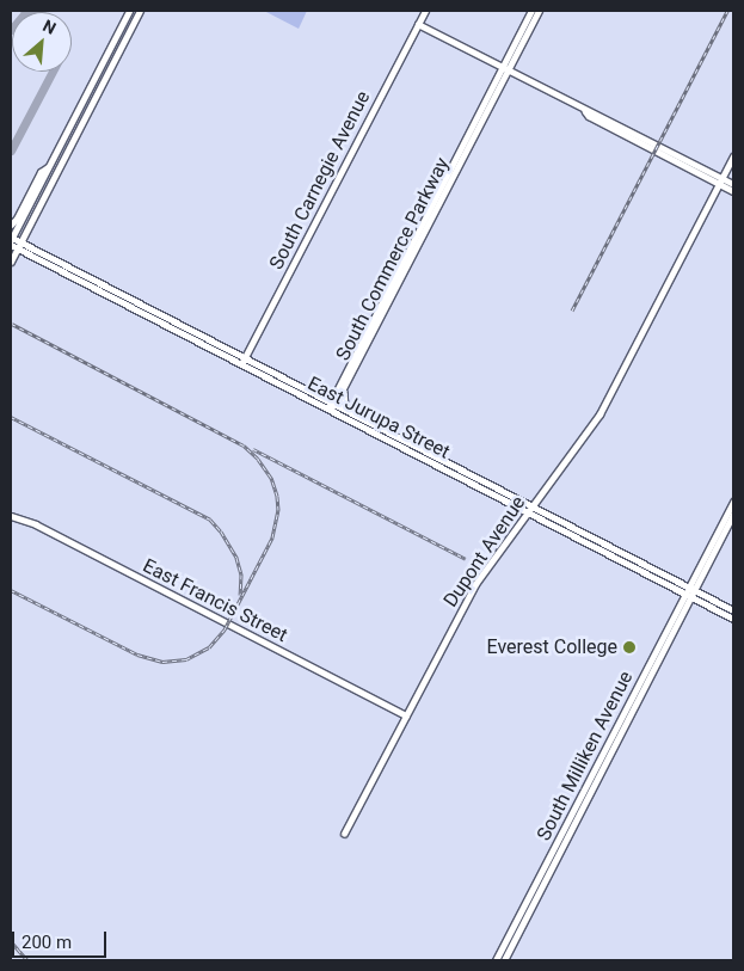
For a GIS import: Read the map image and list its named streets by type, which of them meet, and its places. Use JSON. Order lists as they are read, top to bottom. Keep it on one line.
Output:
{"streets":{"main road":["East Jurupa Street","South Milliken Avenue"],"street":["South Carnegie Avenue","South Commerce Parkway","Dupont Avenue","East Francis Street"]},"crossings":[["South Carnegie Avenue","East Jurupa Street"],["South Commerce Parkway","East Jurupa Street"],["East Jurupa Street","Dupont Avenue"],["East Jurupa Street","South Milliken Avenue"],["Dupont Avenue","East Francis Street"]],"places":["Everest College"],"scale_bar":"200 m","north":"top right"}
